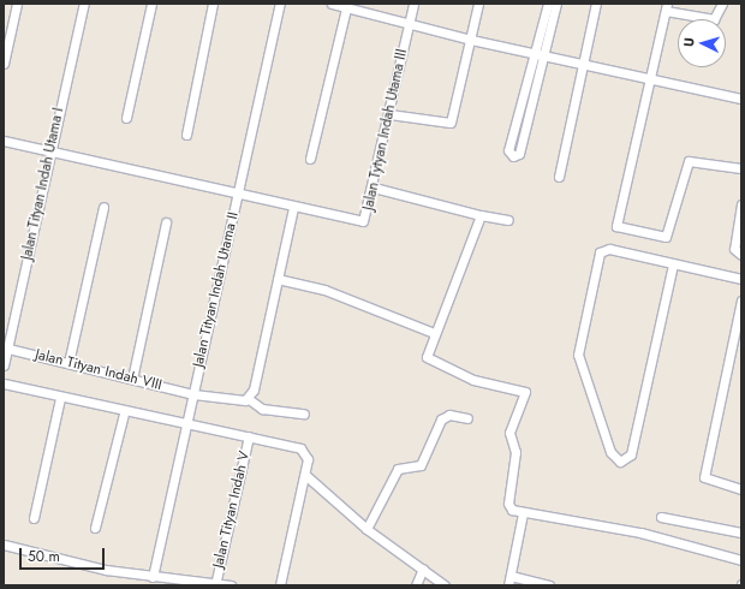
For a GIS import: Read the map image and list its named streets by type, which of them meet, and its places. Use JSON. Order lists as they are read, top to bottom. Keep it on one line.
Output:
{"streets":{"street":["Jalan Tytyan Indah Utama III","Jalan Tityan Indah Utama I","Jalan Tityan Indah Utama II","Jalan Tityan Indah VIII","Jalan Tityan Indah V"]},"crossings":[["Jalan Tytyan Indah Utama III","Jalan Tityan Indah Utama I"],["Jalan Tytyan Indah Utama III","Jalan Tityan Indah Utama II"],["Jalan Tityan Indah Utama I","Jalan Tityan Indah VIII"],["Jalan Tityan Indah Utama II","Jalan Tityan Indah VIII"]],"scale_bar":"50 m","north":"left"}
